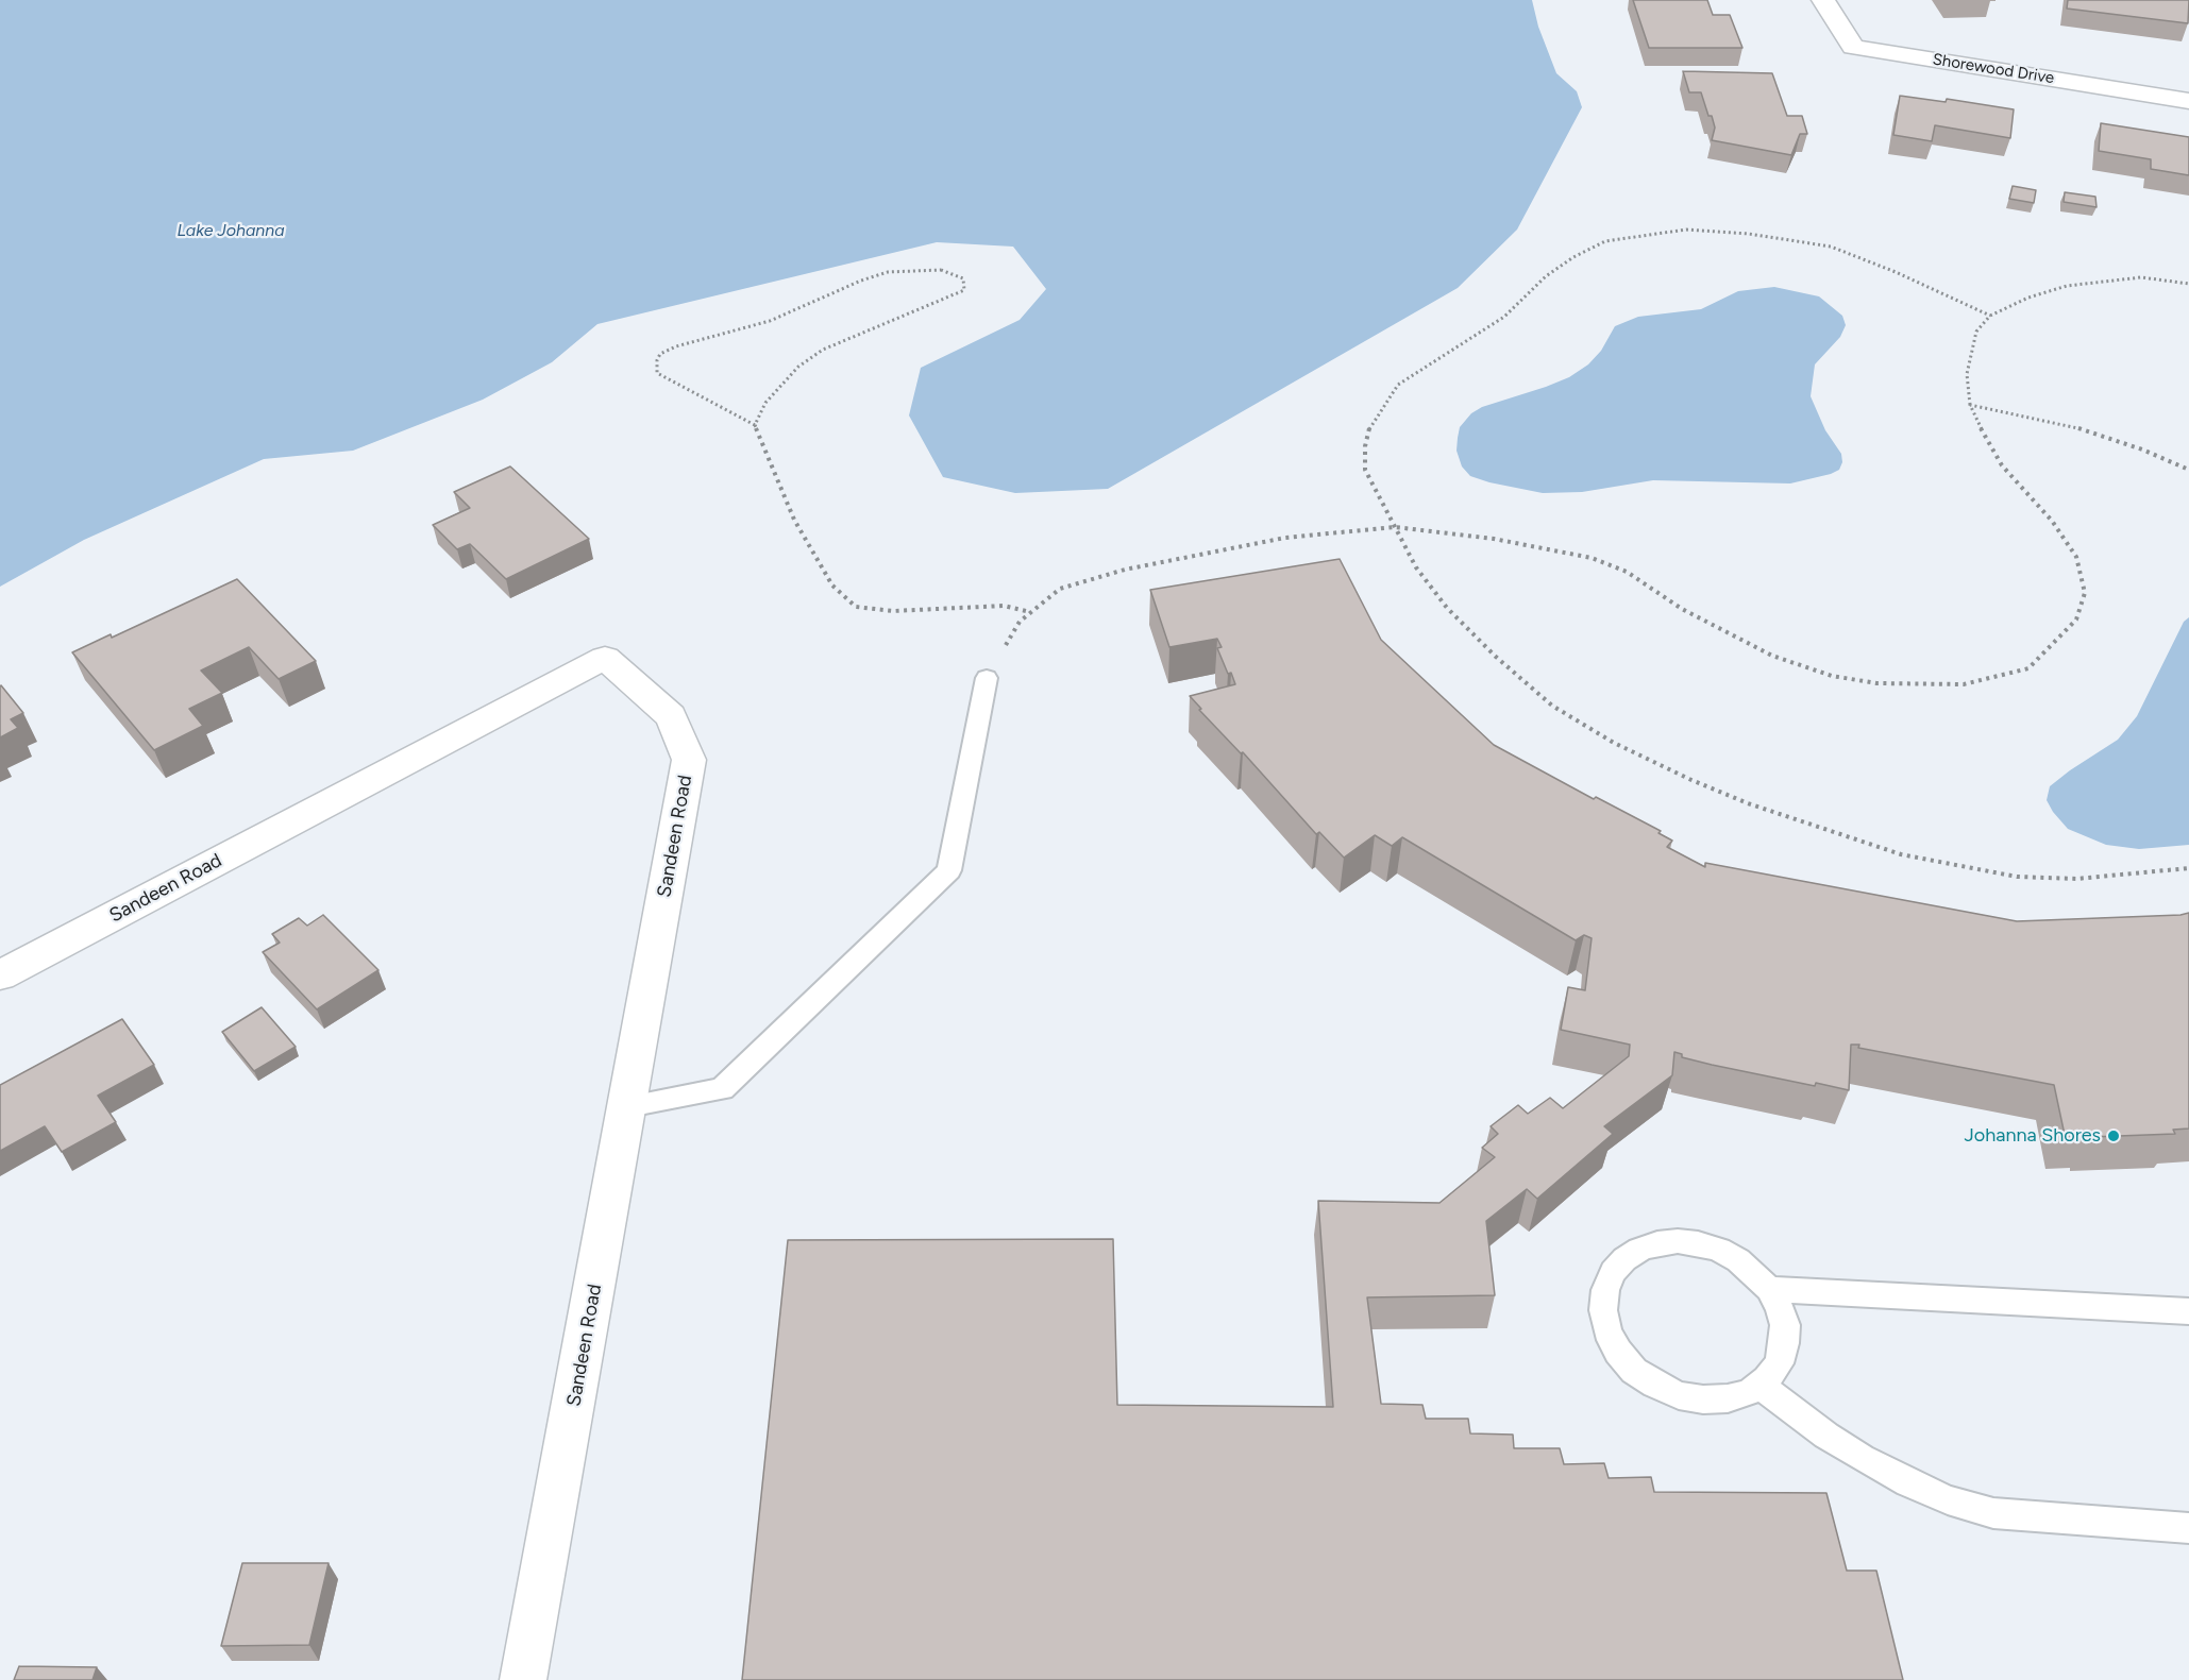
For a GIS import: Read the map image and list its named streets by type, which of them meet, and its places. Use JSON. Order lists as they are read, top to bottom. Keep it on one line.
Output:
{"streets":{"street":["Shorewood Drive","Sandeen Road"]},"water":["Lake Johanna"],"places":["Johanna Shores"]}
